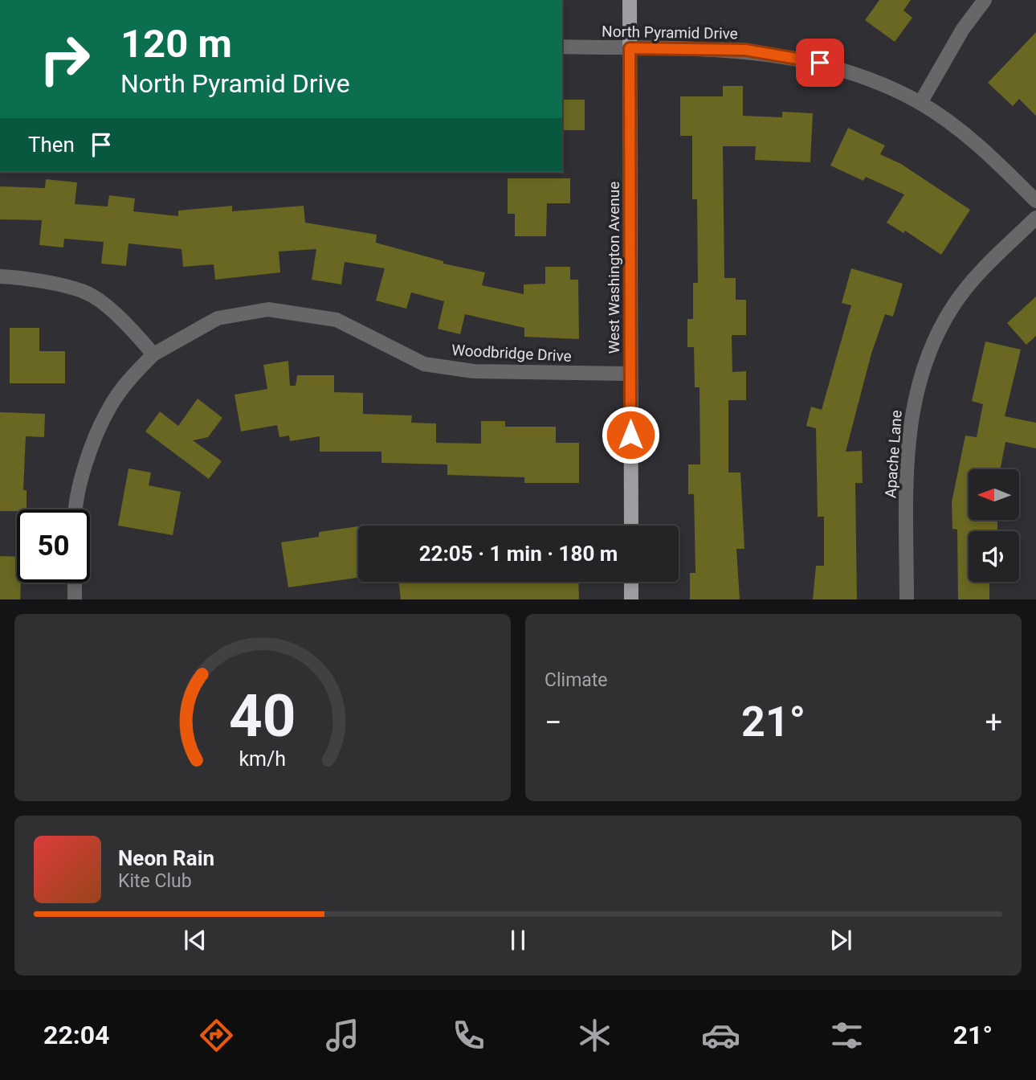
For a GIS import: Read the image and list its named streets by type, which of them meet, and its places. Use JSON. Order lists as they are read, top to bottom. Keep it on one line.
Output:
{"streets":{"main road":["West Washington Avenue"],"street":["North Pyramid Drive","Woodbridge Drive","Apache Lane"]},"crossings":[["North Pyramid Drive","West Washington Avenue"],["West Washington Avenue","Woodbridge Drive"]],"north":"left","page":{"turn":["120 m","North Pyramid Drive"],"then":"Then","limit":"50","trip":"22:05 · 1 min · 180 m","tile":"Climate","heat":["−","21°","+"],"song":["Neon Rain","Kite Club"],"tabs":["22:04","21°"],"gauge":["40","km/h"]}}
